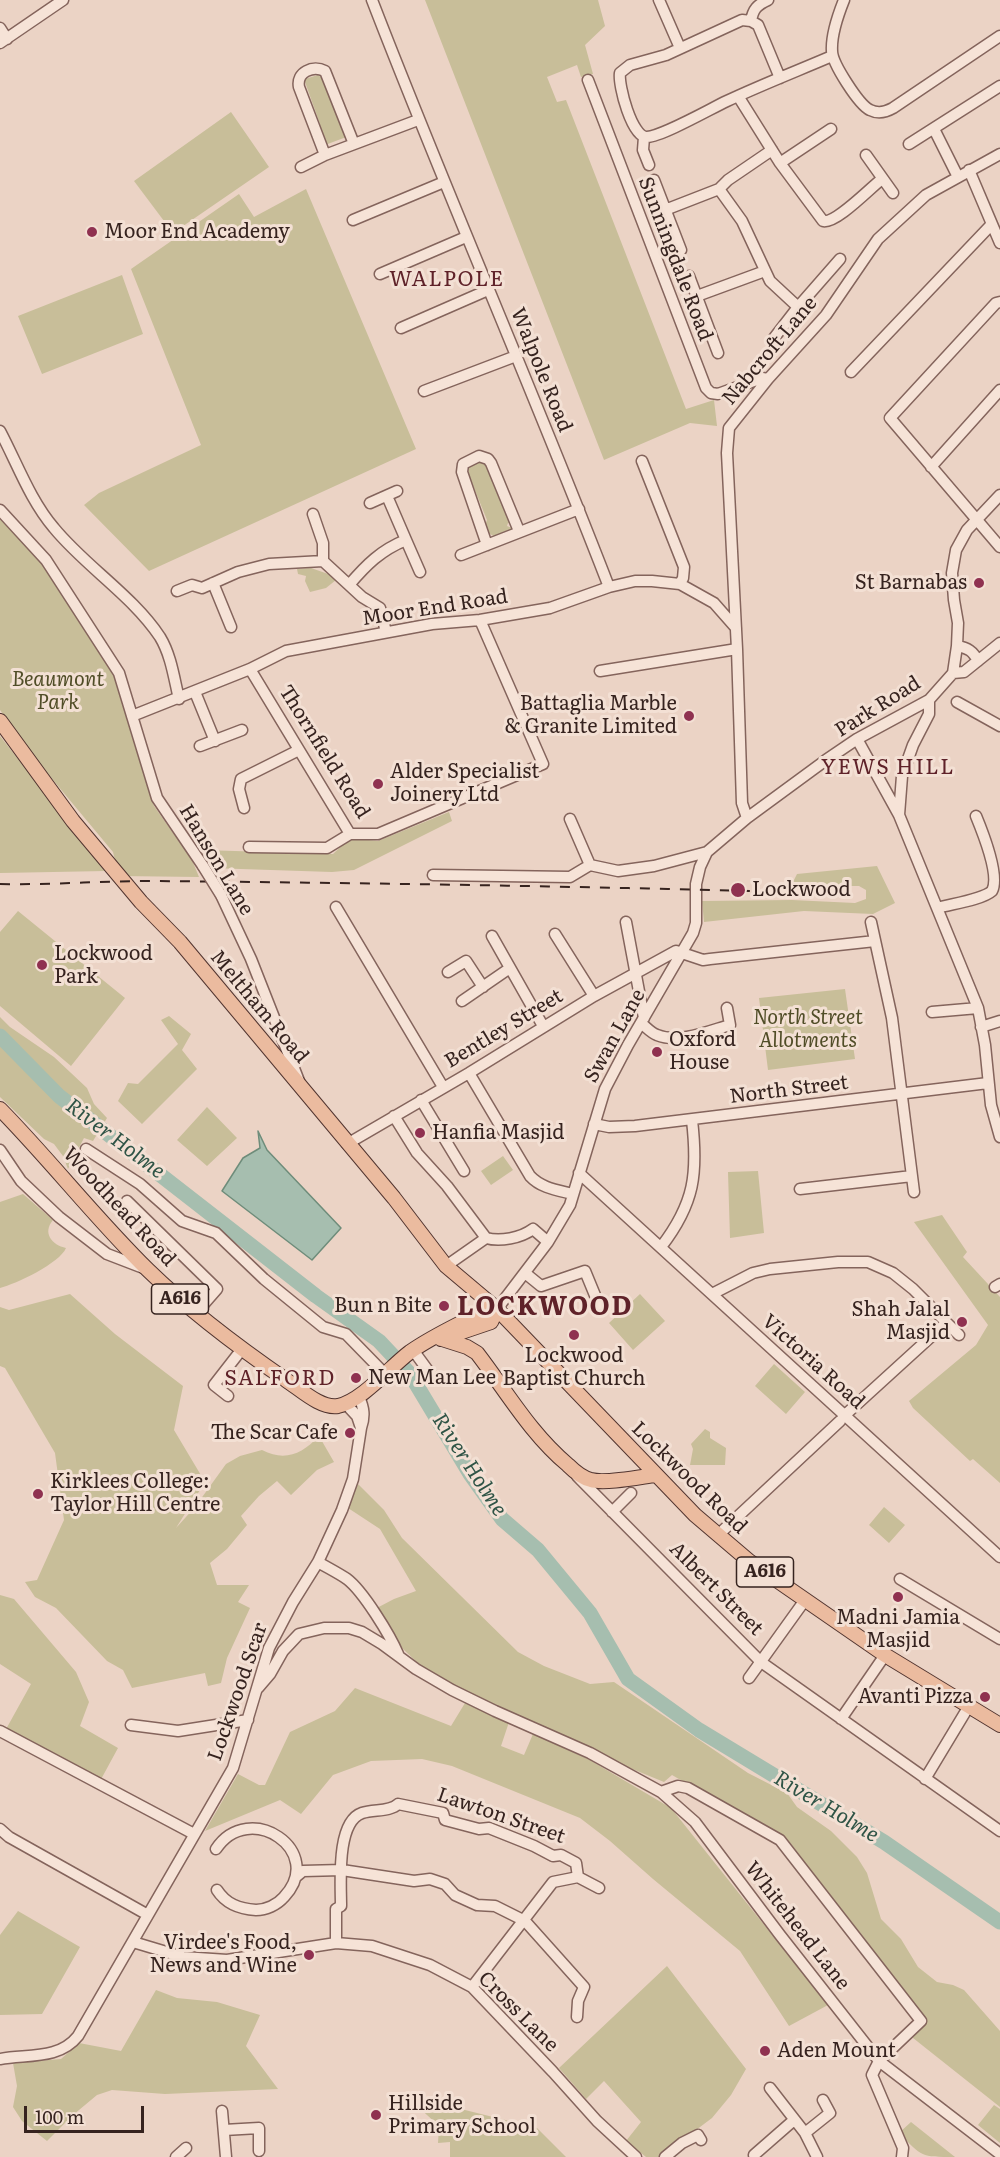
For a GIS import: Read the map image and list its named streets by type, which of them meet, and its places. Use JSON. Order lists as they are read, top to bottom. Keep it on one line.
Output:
{"streets":{"main road":["Meltham Road","Woodhead Road","A616","Lockwood Road","Albert Street"],"street":["Sunningdale Road","Nabcroft Lane","Walpole Road","Moor End Road","Park Road","Thornfield Road","Hanson Lane","Bentley Street","Swan Lane","North Street","Victoria Road","Lockwood Scar","Lawton Street","Whitehead Lane","Cross Lane"]},"crossings":[["Sunningdale Road","Nabcroft Lane"],["Nabcroft Lane","Moor End Road"],["Nabcroft Lane","Park Road"],["Nabcroft Lane","Swan Lane"],["Walpole Road","Moor End Road"],["Moor End Road","Thornfield Road"],["Moor End Road","Hanson Lane"],["Park Road","Swan Lane"],["Hanson Lane","Meltham Road"],["Meltham Road","Bentley Street"],["Meltham Road","Swan Lane"],["Meltham Road","Lockwood Road"],["Bentley Street","Swan Lane"],["Bentley Street","Victoria Road"],["Swan Lane","North Street"],["Swan Lane","Victoria Road"],["Swan Lane","Lockwood Road"],["Lockwood Scar","Whitehead Lane"],["Lockwood Scar","Cross Lane"],["Lawton Street","Cross Lane"]],"districts":["WALPOLE","YEWS HILL","LOCKWOOD","SALFORD"],"water":["River Holme"],"parks":["Beaumont Park","North Street Allotments"],"places":["Moor End Academy","St Barnabas","Battaglia Marble & Granite Limited","Alder Specialist Joinery Ltd","Lockwood","Lockwood Park","Oxford House","Hanfia Masjid","Bun n Bite","Shah Jalal Masjid","Lockwood Baptist Church","New Man Lee","The Scar Cafe","Kirklees College: Taylor Hill Centre","Madni Jamia Masjid","Avanti Pizza","Virdee's Food, News and Wine","Aden Mount","Hillside Primary School"],"scale_bar":"100 m"}
